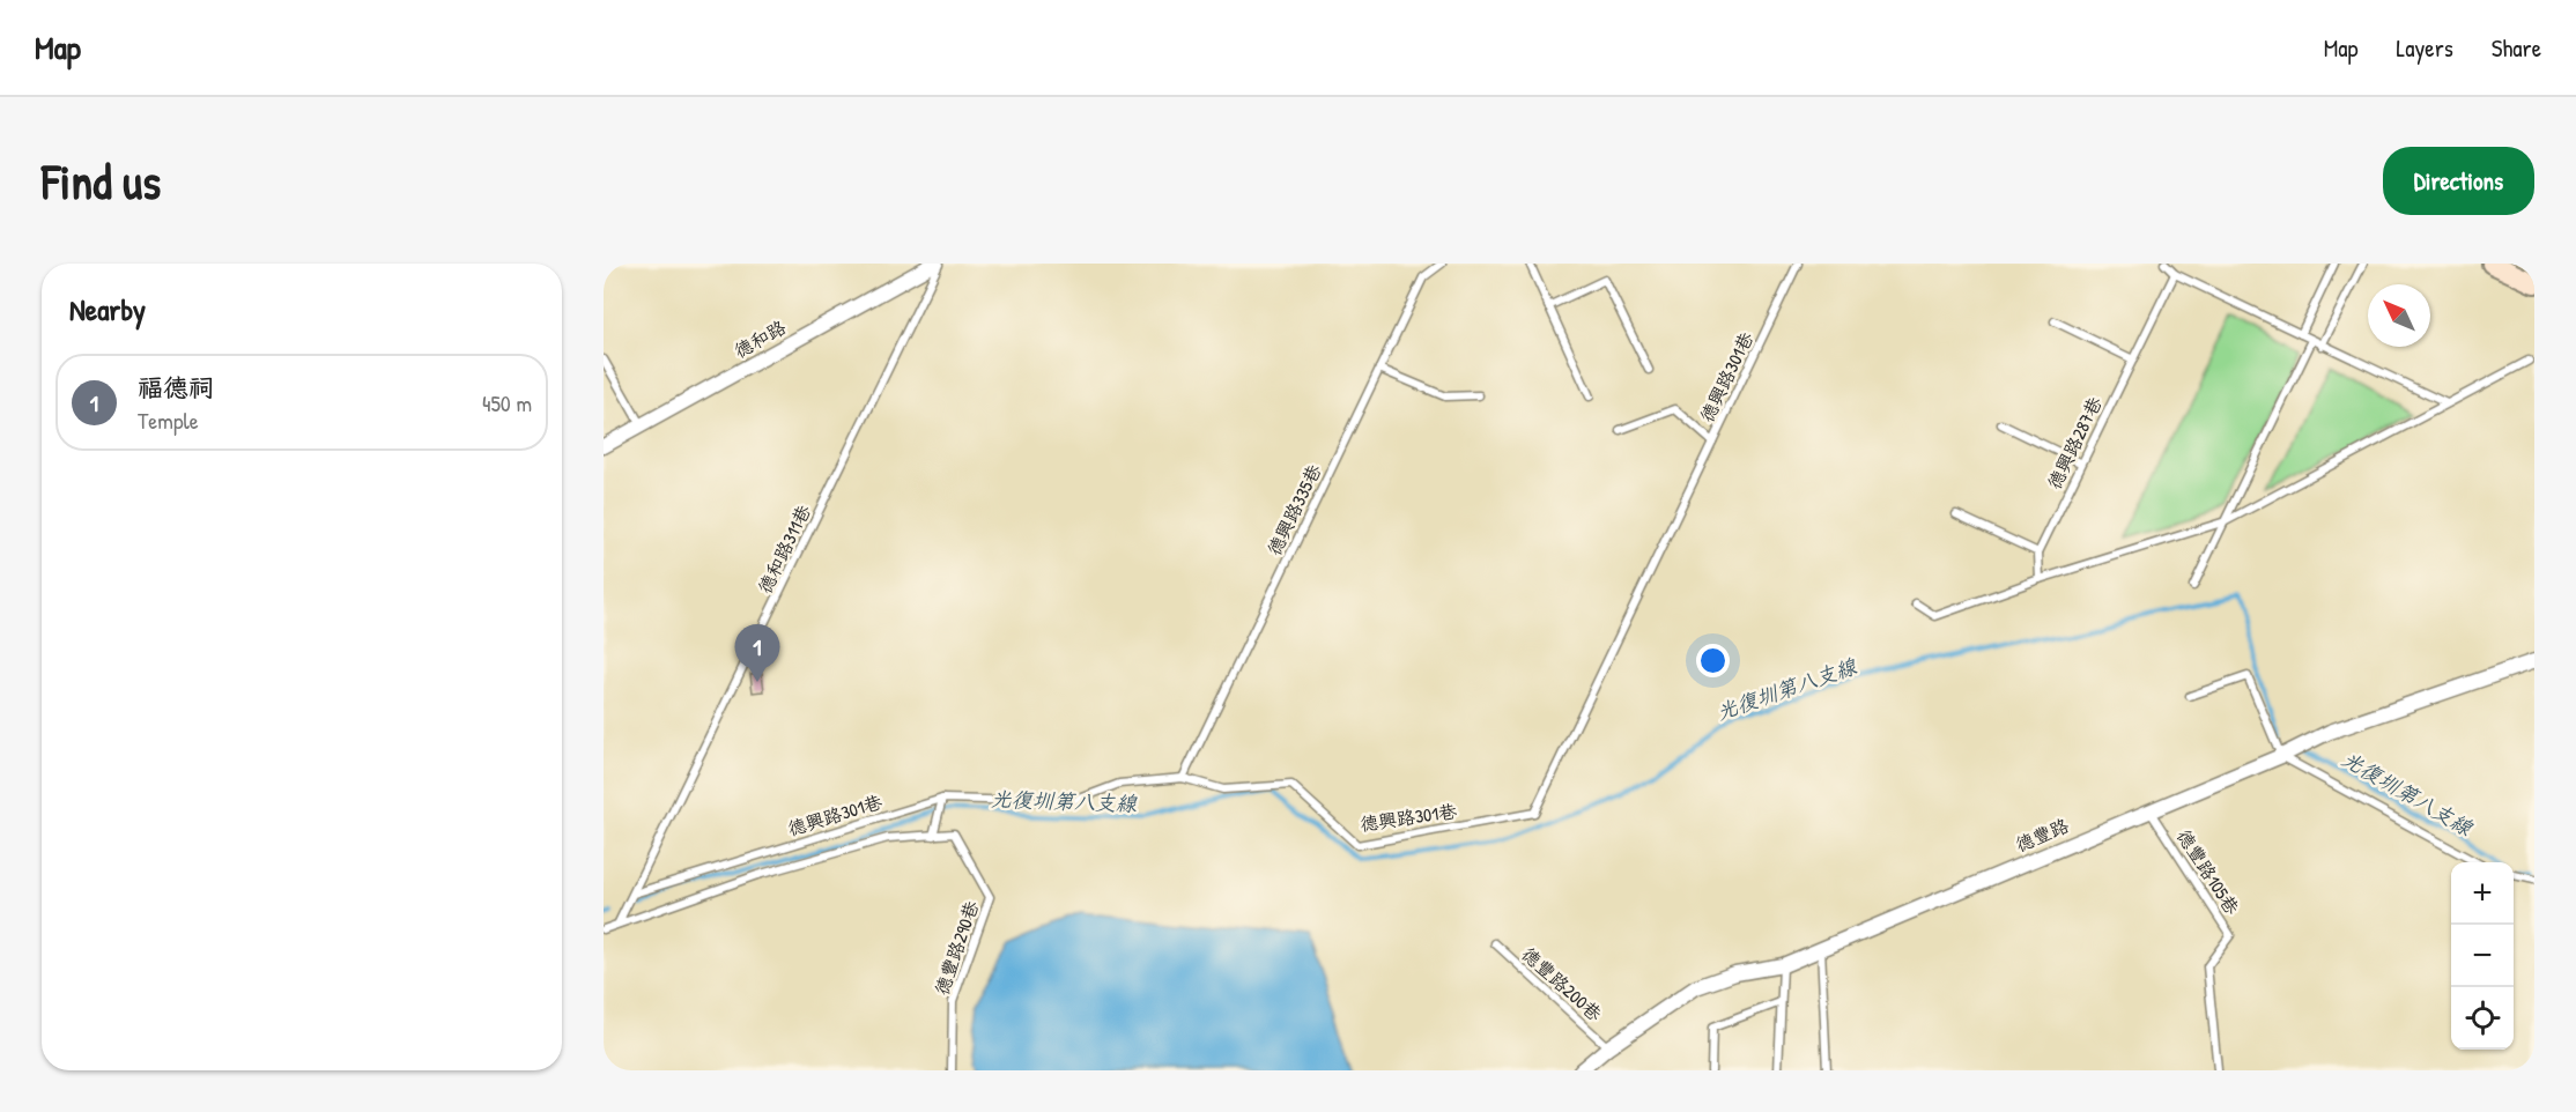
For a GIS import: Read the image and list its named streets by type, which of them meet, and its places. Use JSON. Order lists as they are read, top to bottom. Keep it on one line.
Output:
{"streets":{"street":["德和路","德豐路"],"lane":["德興路301巷","德興路287巷","德興路335巷","德和路311巷","德豐路105巷","德豐路290巷","德豐路200巷"]},"crossings":[["德和路","德和路311巷"],["德興路301巷","德興路335巷"],["德興路301巷","德和路311巷"],["德和路311巷","德豐路290巷"],["德豐路","德豐路105巷"],["德豐路","德豐路200巷"]],"water":["光復圳第八支線"],"north":"top left","page":{"header":"Map","nav":["Map","Layers","Share"],"buttons":"Directions","title":"Find us","heading":"Nearby","list":[{"mark":"1","name":"福德祠","note":"Temple","value":"450 m"}],"pins":"1","map_buttons":["+","−"]}}
